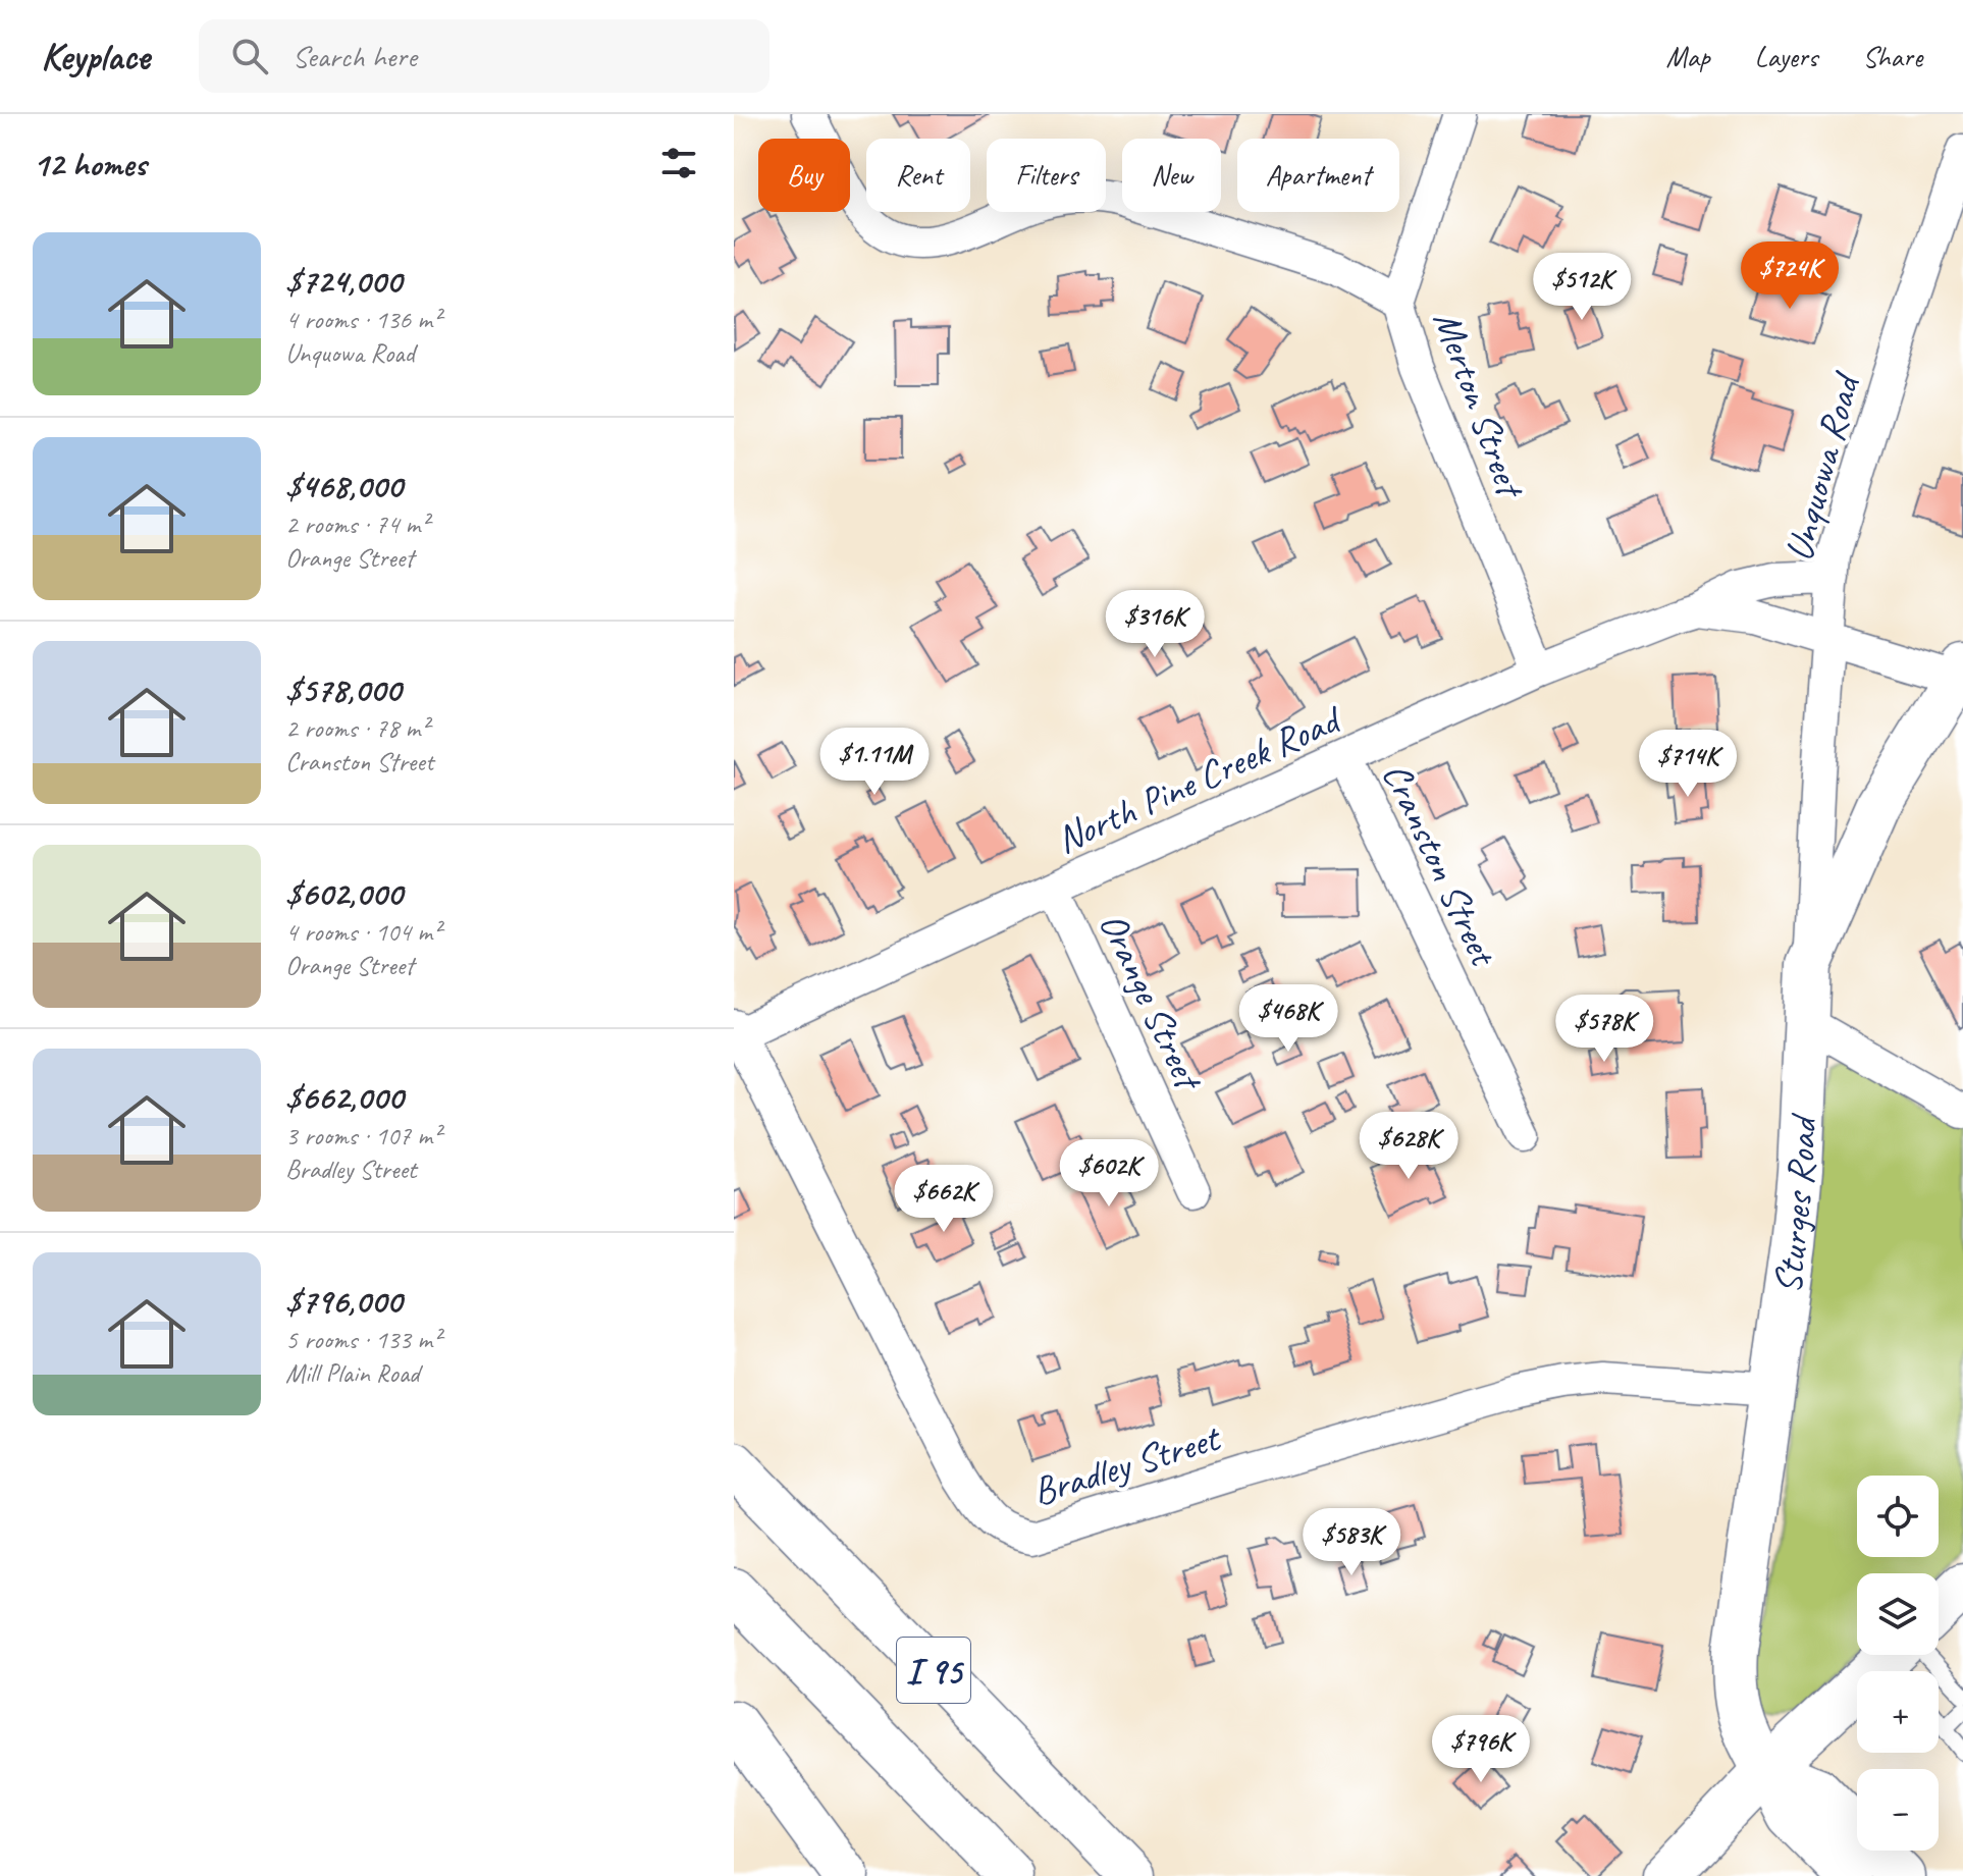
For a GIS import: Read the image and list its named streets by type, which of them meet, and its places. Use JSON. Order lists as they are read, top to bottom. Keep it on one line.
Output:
{"streets":{"main road":["Sturges Road","I 95"],"street":["Merton Street","Unquowa Road","North Pine Creek Road","Cranston Street","Orange Street","Bradley Street"]},"crossings":[["Merton Street","North Pine Creek Road"],["Unquowa Road","North Pine Creek Road"],["Unquowa Road","Sturges Road"],["North Pine Creek Road","Cranston Street"],["North Pine Creek Road","Orange Street"],["North Pine Creek Road","Sturges Road"],["North Pine Creek Road","Bradley Street"],["Sturges Road","Bradley Street"]],"page":{"header":"Keyplace","search":"Search here","nav":["Map","Layers","Share"],"heading":"12 homes","chip":["Buy","Rent","Filters","New","Apartment"],"list":[{"name":"$724,000","note":"4 rooms · 136 m² · Unquowa Road"},{"name":"$468,000","note":"2 rooms · 74 m² · Orange Street"},{"name":"$578,000","note":"2 rooms · 78 m² · Cranston Street"},{"name":"$602,000","note":"4 rooms · 104 m² · Orange Street"},{"name":"$662,000","note":"3 rooms · 107 m² · Bradley Street"},{"name":"$796,000","note":"5 rooms · 133 m² · Mill Plain Road"}],"price":["$724K","$512K","$316K","$1.11M","$714K","$468K","$578K","$628K","$602K","$662K","$583K","$796K"],"map_buttons":["+","−"]}}
